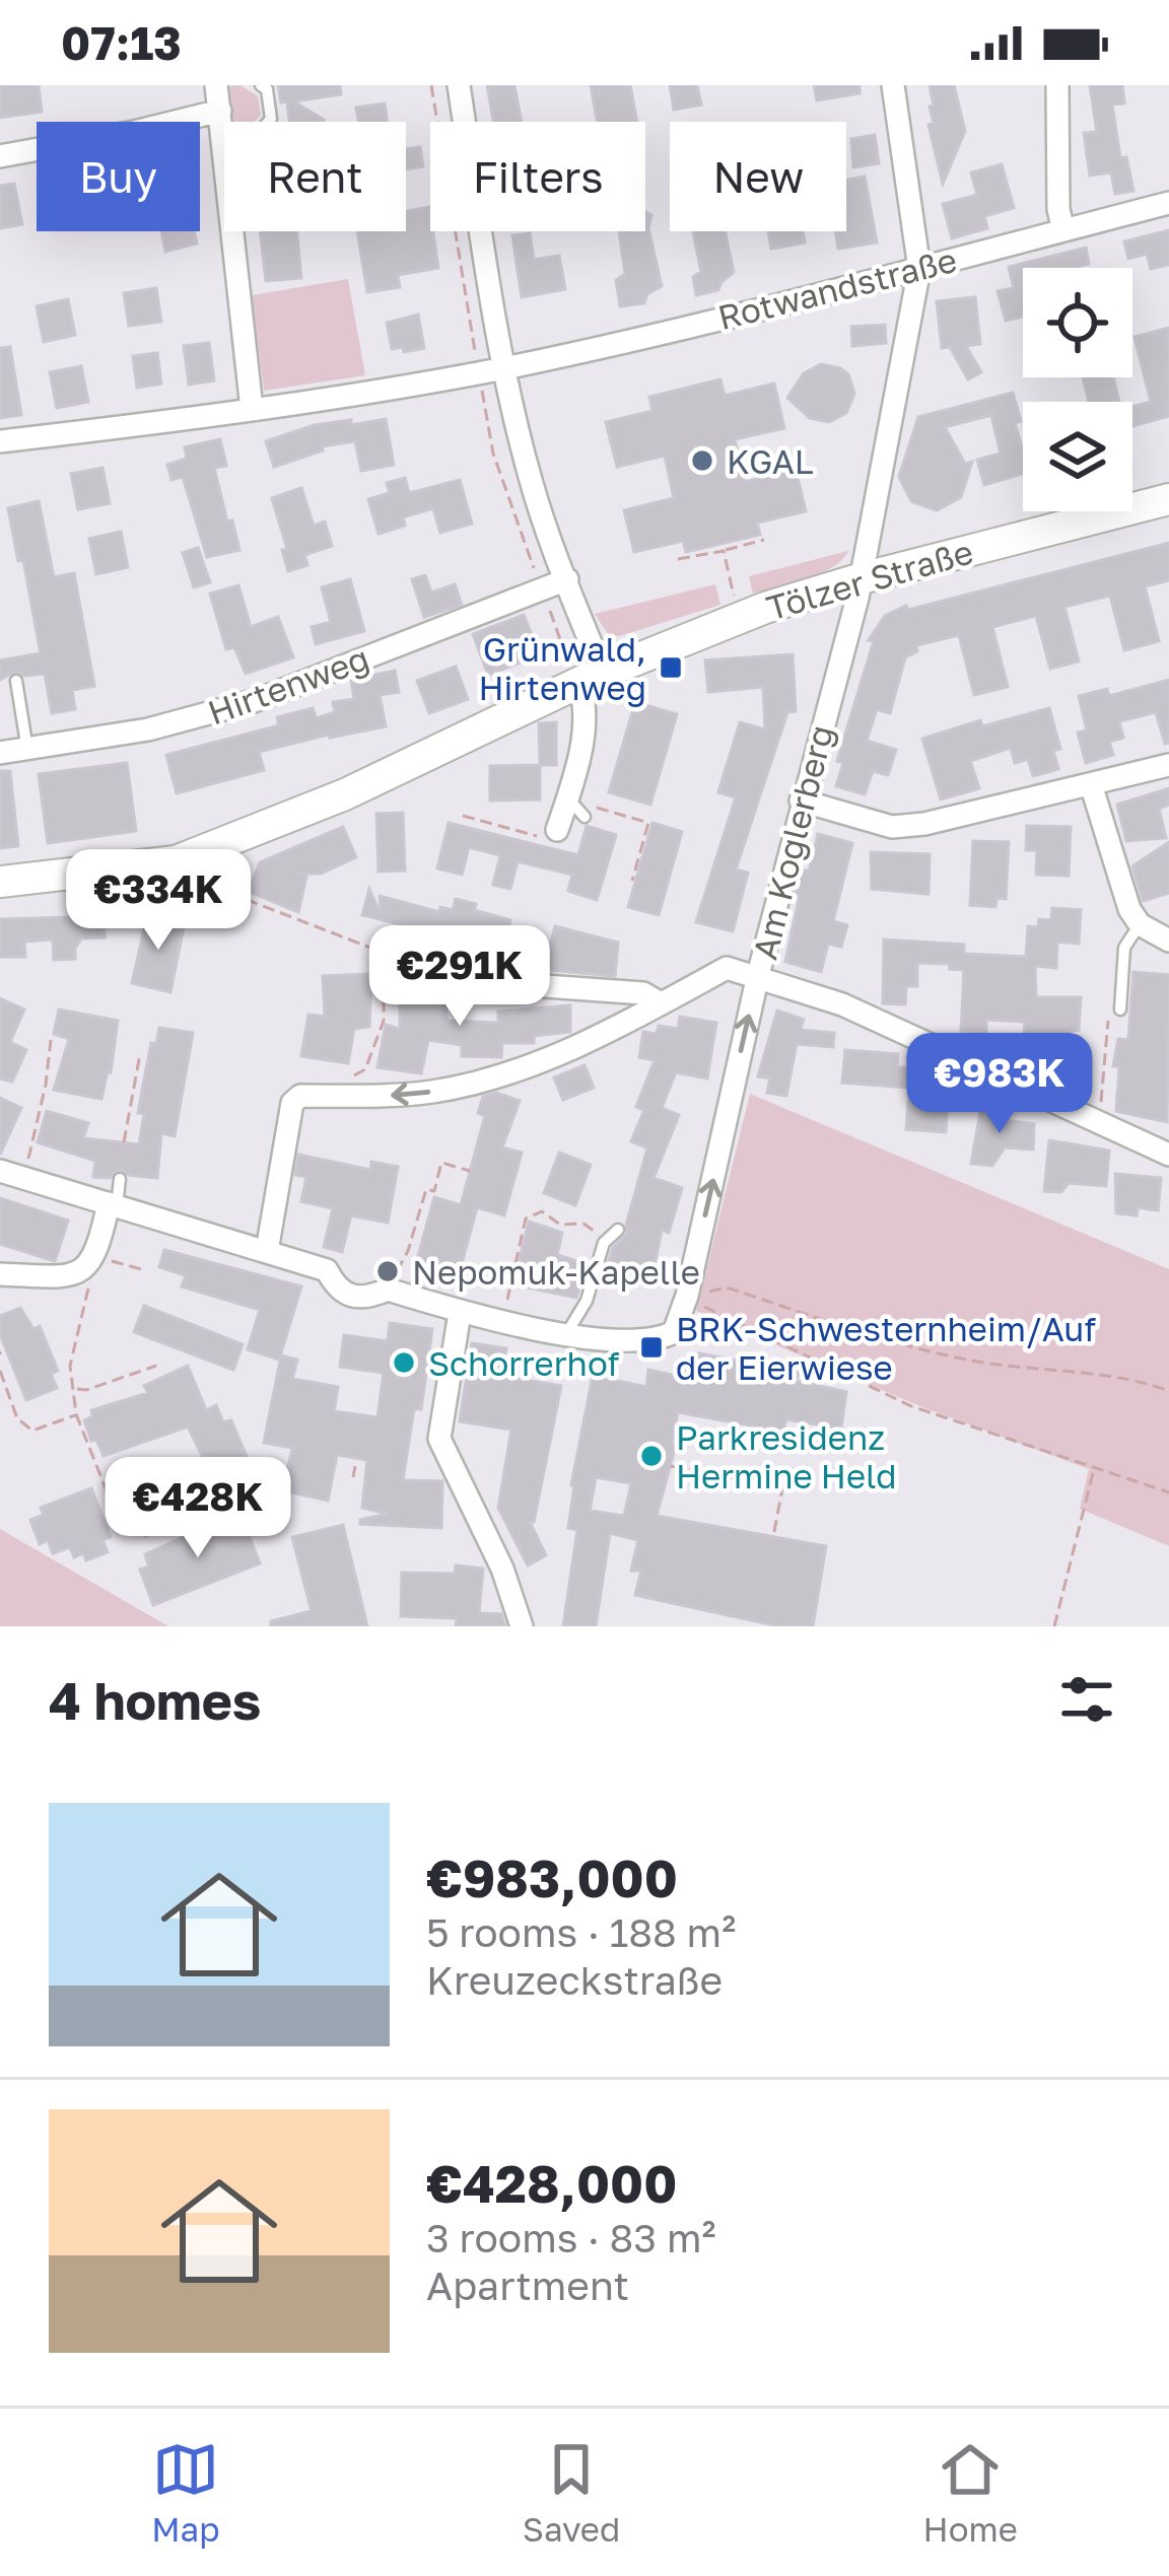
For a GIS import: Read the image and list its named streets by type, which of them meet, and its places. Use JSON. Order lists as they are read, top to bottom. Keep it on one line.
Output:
{"streets":{"main road":["Tölzer Straße"],"street":["Rotwandstraße","Hirtenweg","Am Koglerberg"]},"crossings":[["Rotwandstraße","Am Koglerberg"],["Tölzer Straße","Am Koglerberg"]],"places":{"other":["KGAL","Nepomuk-Kapelle","Schorrerhof","Parkresidenz Hermine Held"],"transit":["Grünwald, Hirtenweg","BRK-Schwesternheim/Auf der Eierwiese"]},"page":{"status":"07:13","chip":["Buy","Rent","Filters","New"],"price":["€334K","€291K","€983K","€428K"],"heading":"4 homes","list":[{"name":"€983,000","note":"5 rooms · 188 m² · Kreuzeckstraße"},{"name":"€428,000","note":"3 rooms · 83 m² · Apartment"}],"tabs":["Map","Saved","Home"]}}
